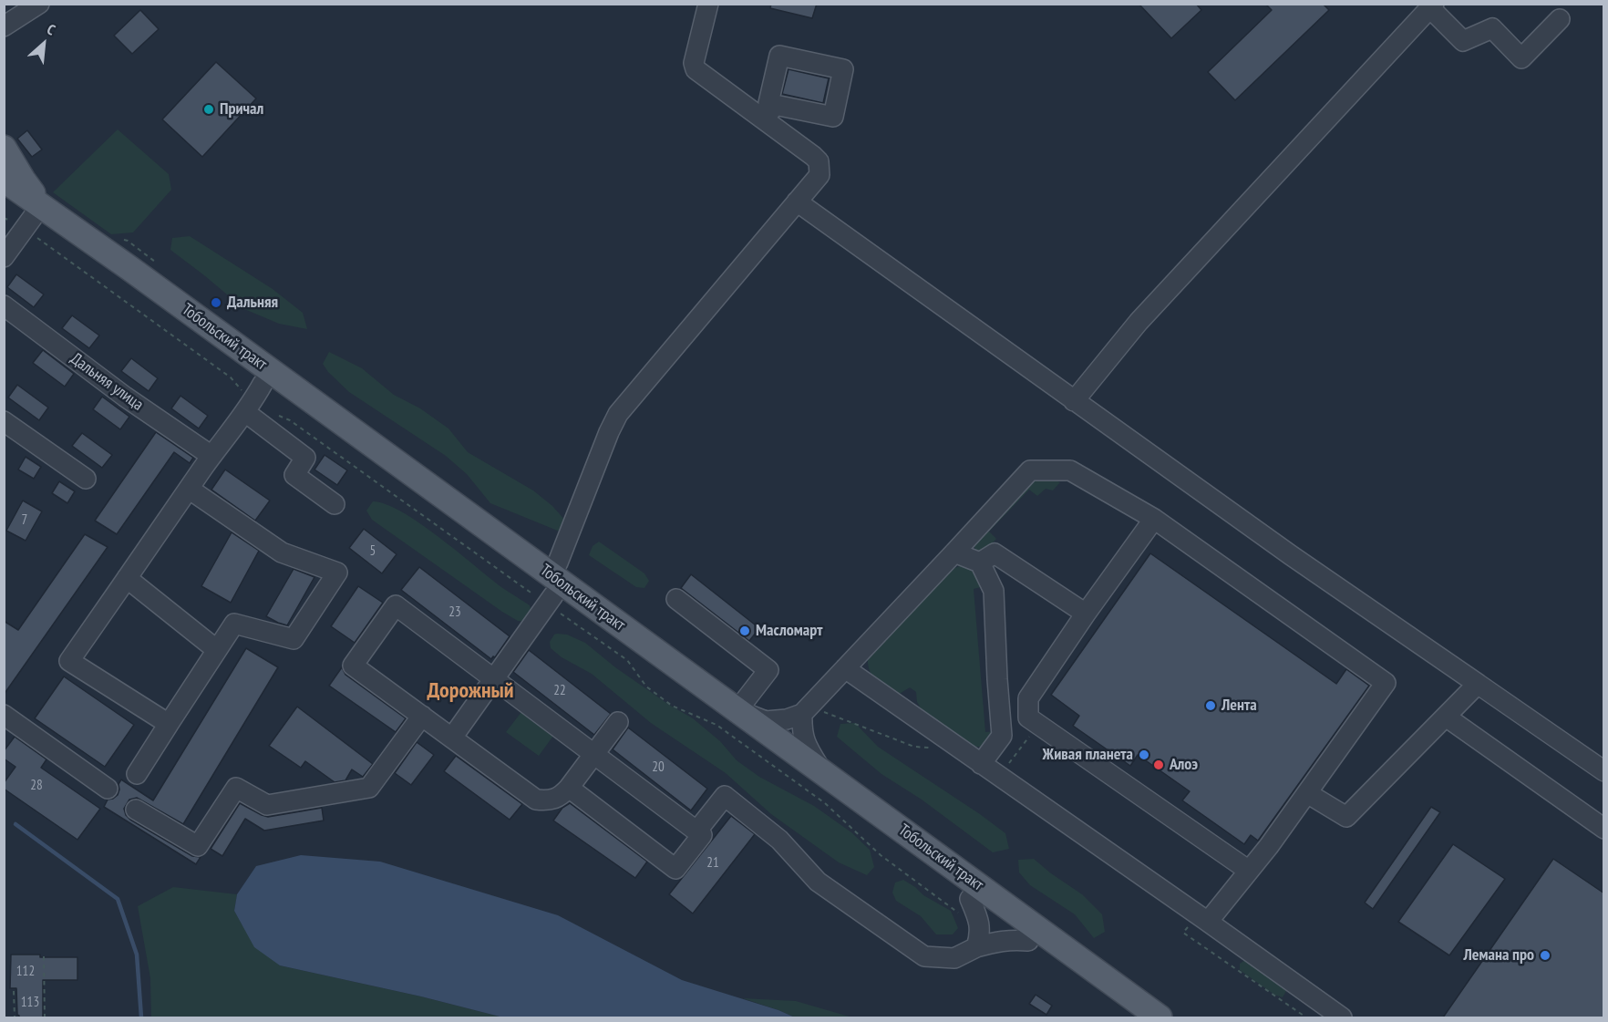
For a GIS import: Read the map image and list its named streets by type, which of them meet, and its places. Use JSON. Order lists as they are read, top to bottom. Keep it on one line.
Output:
{"streets":{"main road":["Тобольский тракт"],"street":["Дальняя улица"]},"districts":["Дорожный"],"places":["Причал","Дальняя","Масломарт","Лента","Живая планета","Алоэ","Лемана про"],"house_numbers":["7","5","23","22","20","28","21","112","113"],"north":"top right"}
